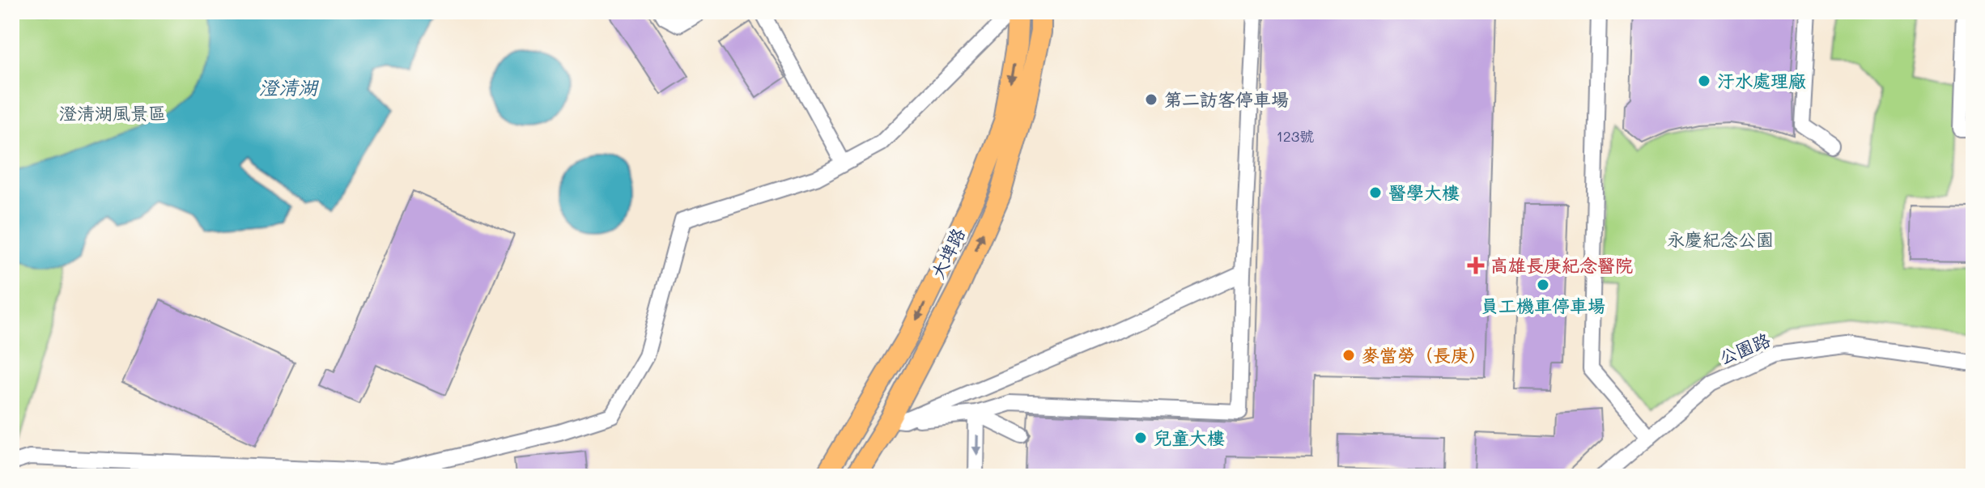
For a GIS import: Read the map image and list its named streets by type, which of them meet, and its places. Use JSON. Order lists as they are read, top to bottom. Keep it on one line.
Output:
{"streets":{"main road":["大埤路"],"street":["公園路"]},"water":["澄清湖"],"parks":["澄清湖風景區","永慶紀念公園"],"places":{"other":["汙水處理廠","第二訪客停車場","醫學大樓","員工機車停車場","麥當勞（長庚）","兒童大樓"],"health":["高雄長庚紀念醫院"]},"house_numbers":["123號"]}
